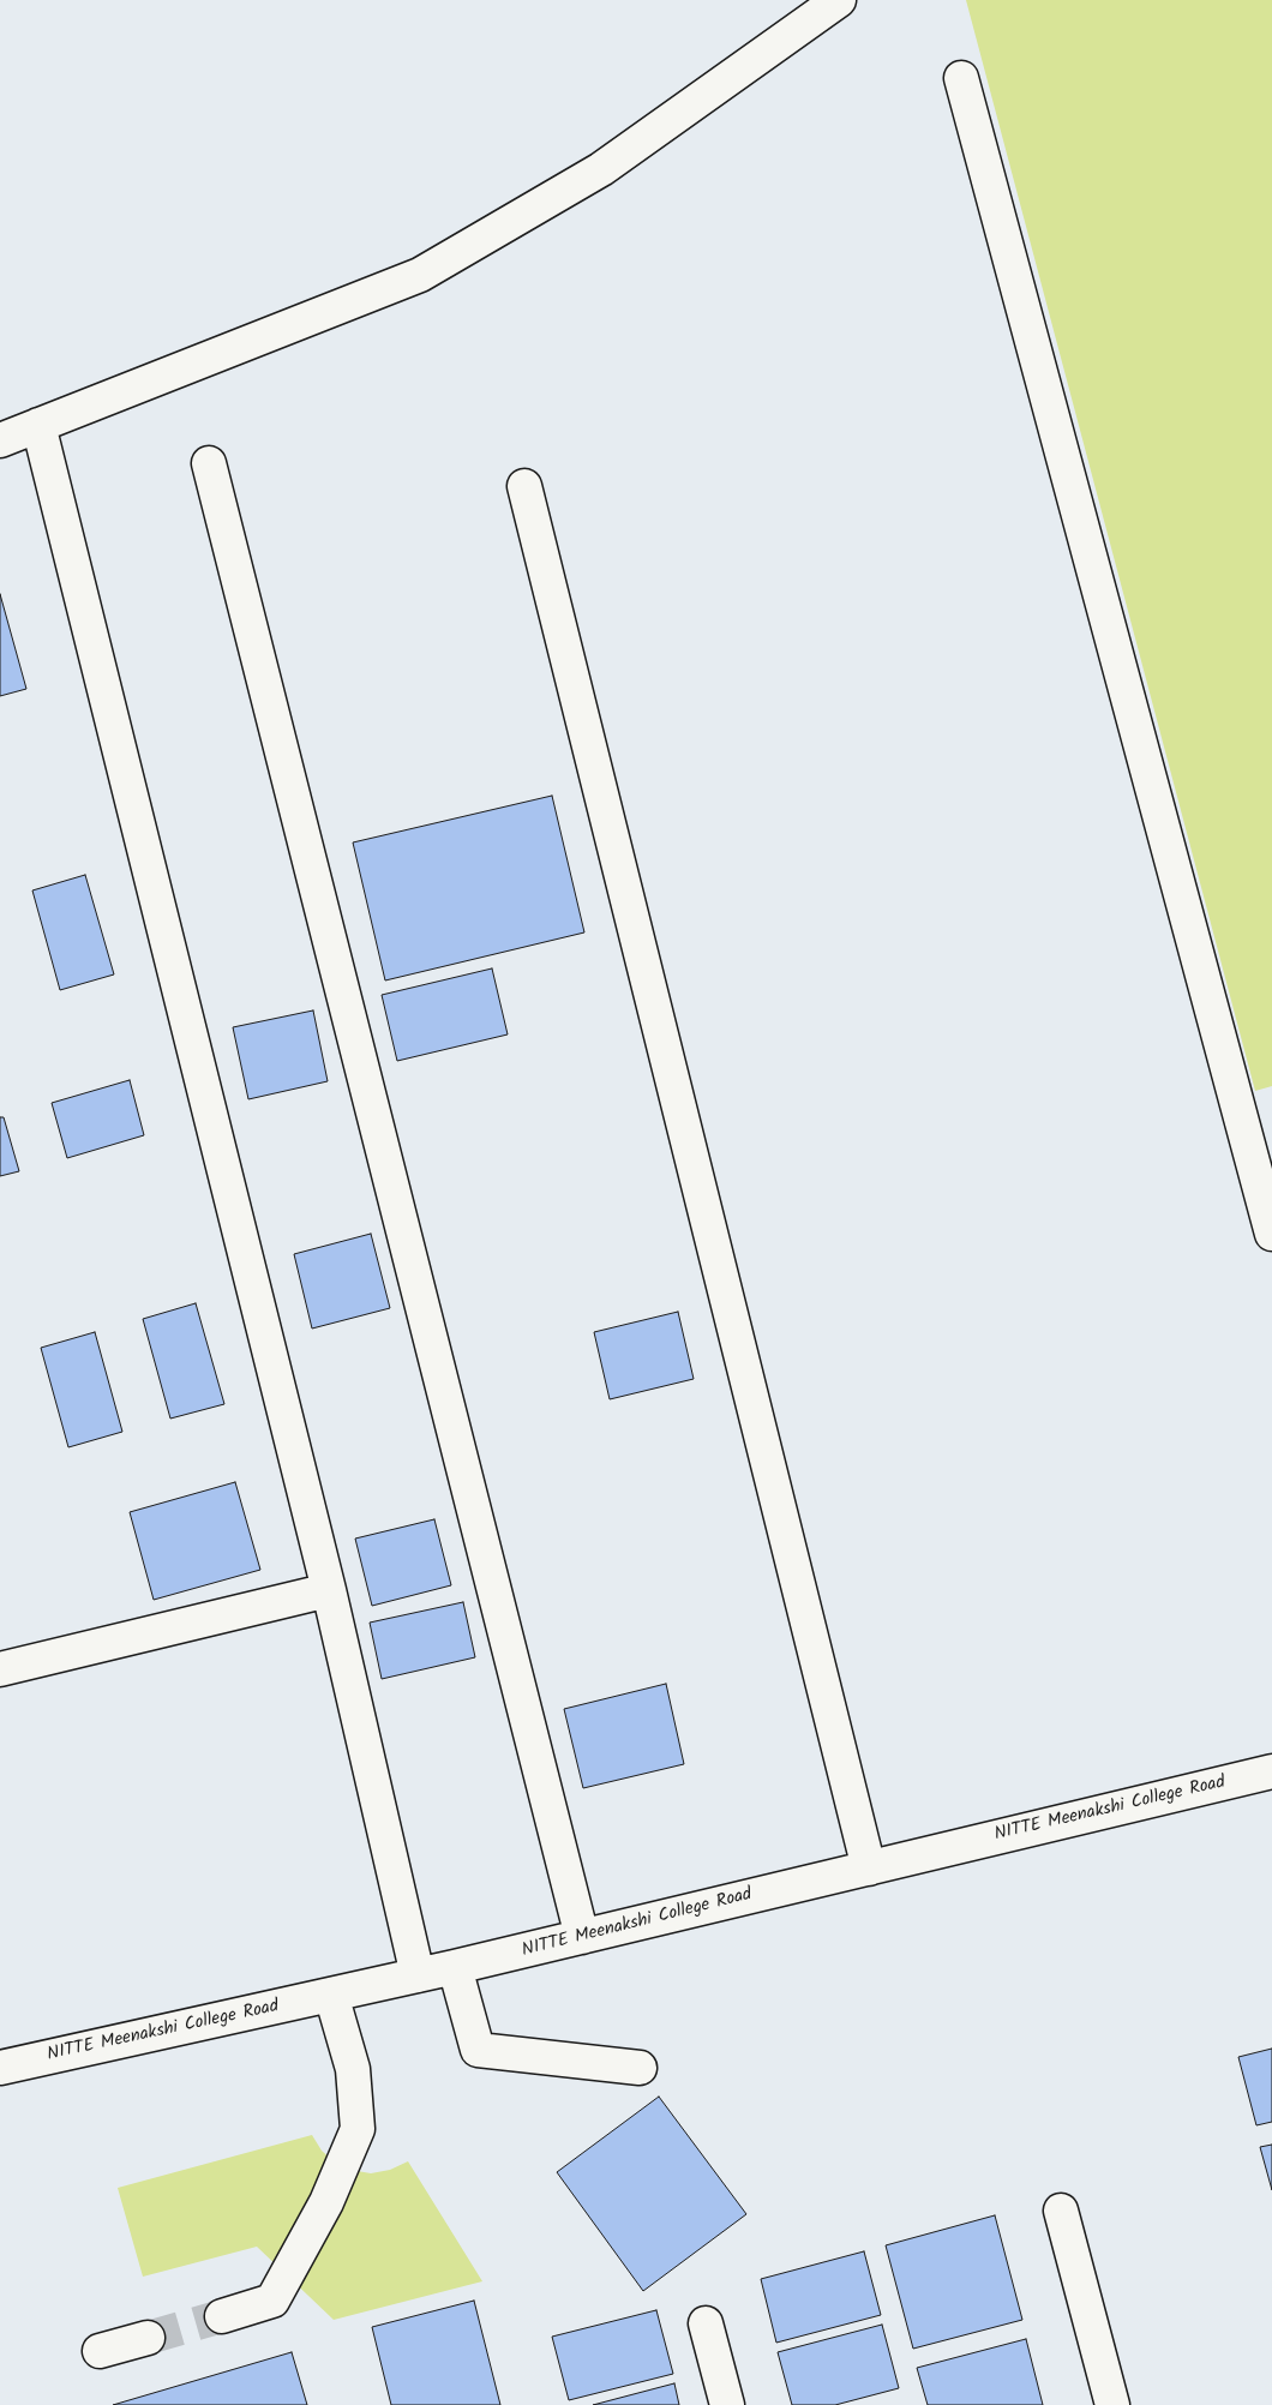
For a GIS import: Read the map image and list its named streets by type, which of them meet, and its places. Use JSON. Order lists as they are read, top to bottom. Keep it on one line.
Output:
{"streets":{"street":["NITTE Meenakshi College Road"]}}
